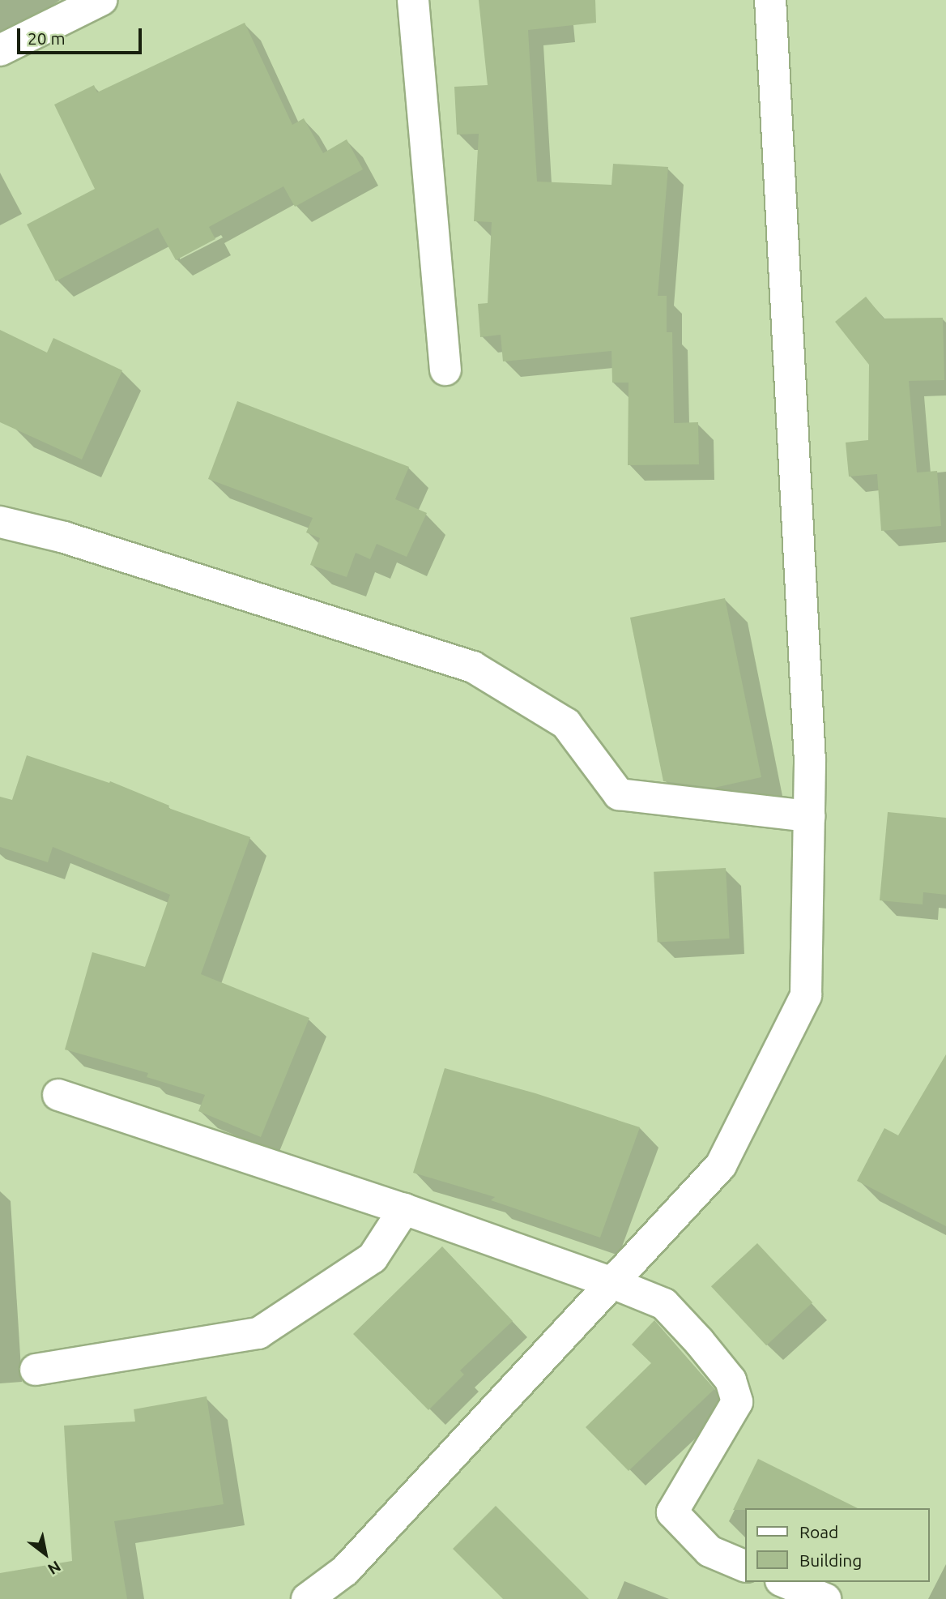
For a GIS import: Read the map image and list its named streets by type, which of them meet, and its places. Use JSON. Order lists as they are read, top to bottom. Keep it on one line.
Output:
{"legend":["Road","Building"],"scale_bar":"20 m","north":"bottom right"}
